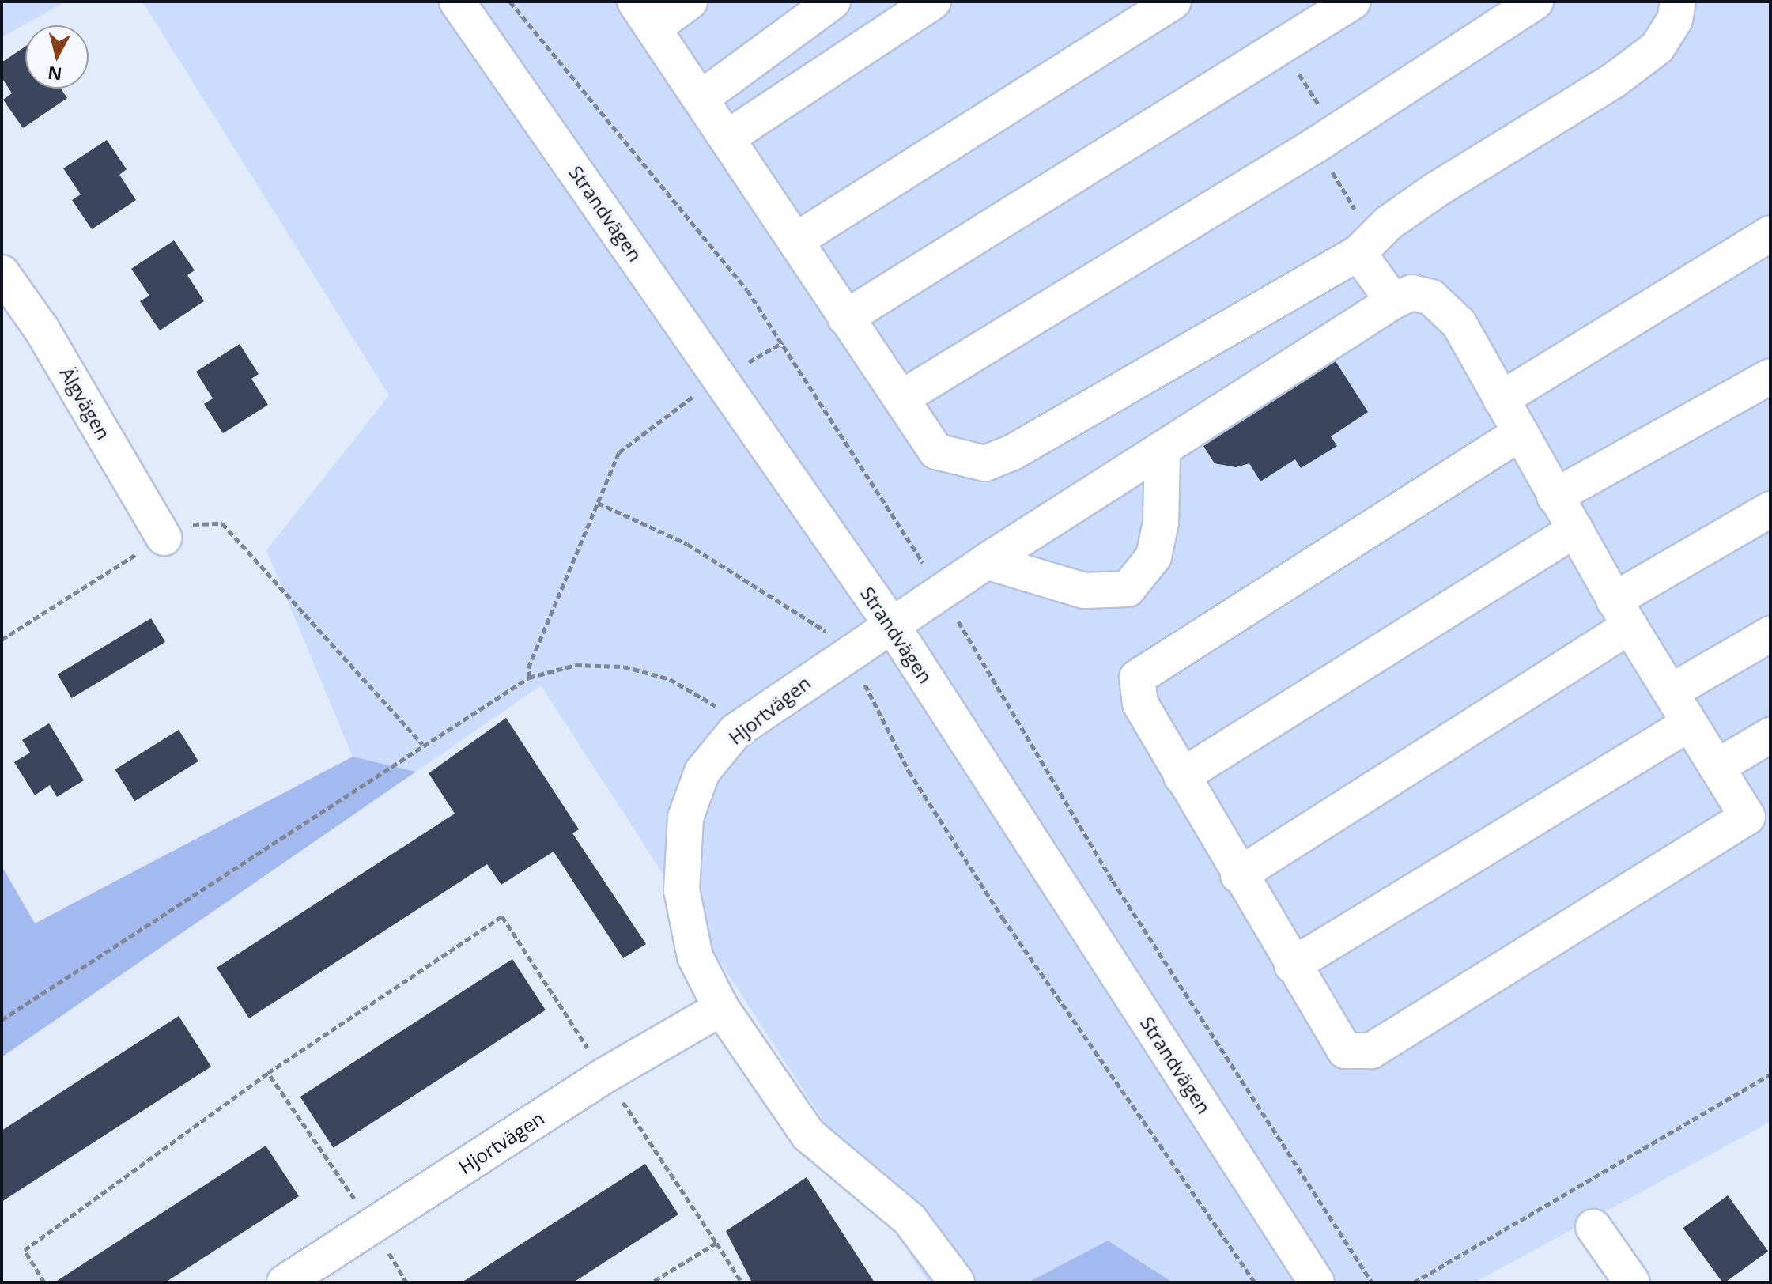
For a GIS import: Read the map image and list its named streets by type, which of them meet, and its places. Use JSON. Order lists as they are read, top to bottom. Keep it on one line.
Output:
{"streets":{"street":["Strandvägen","Älgvägen","Hjortvägen"]},"crossings":[["Strandvägen","Hjortvägen"]],"north":"bottom"}
